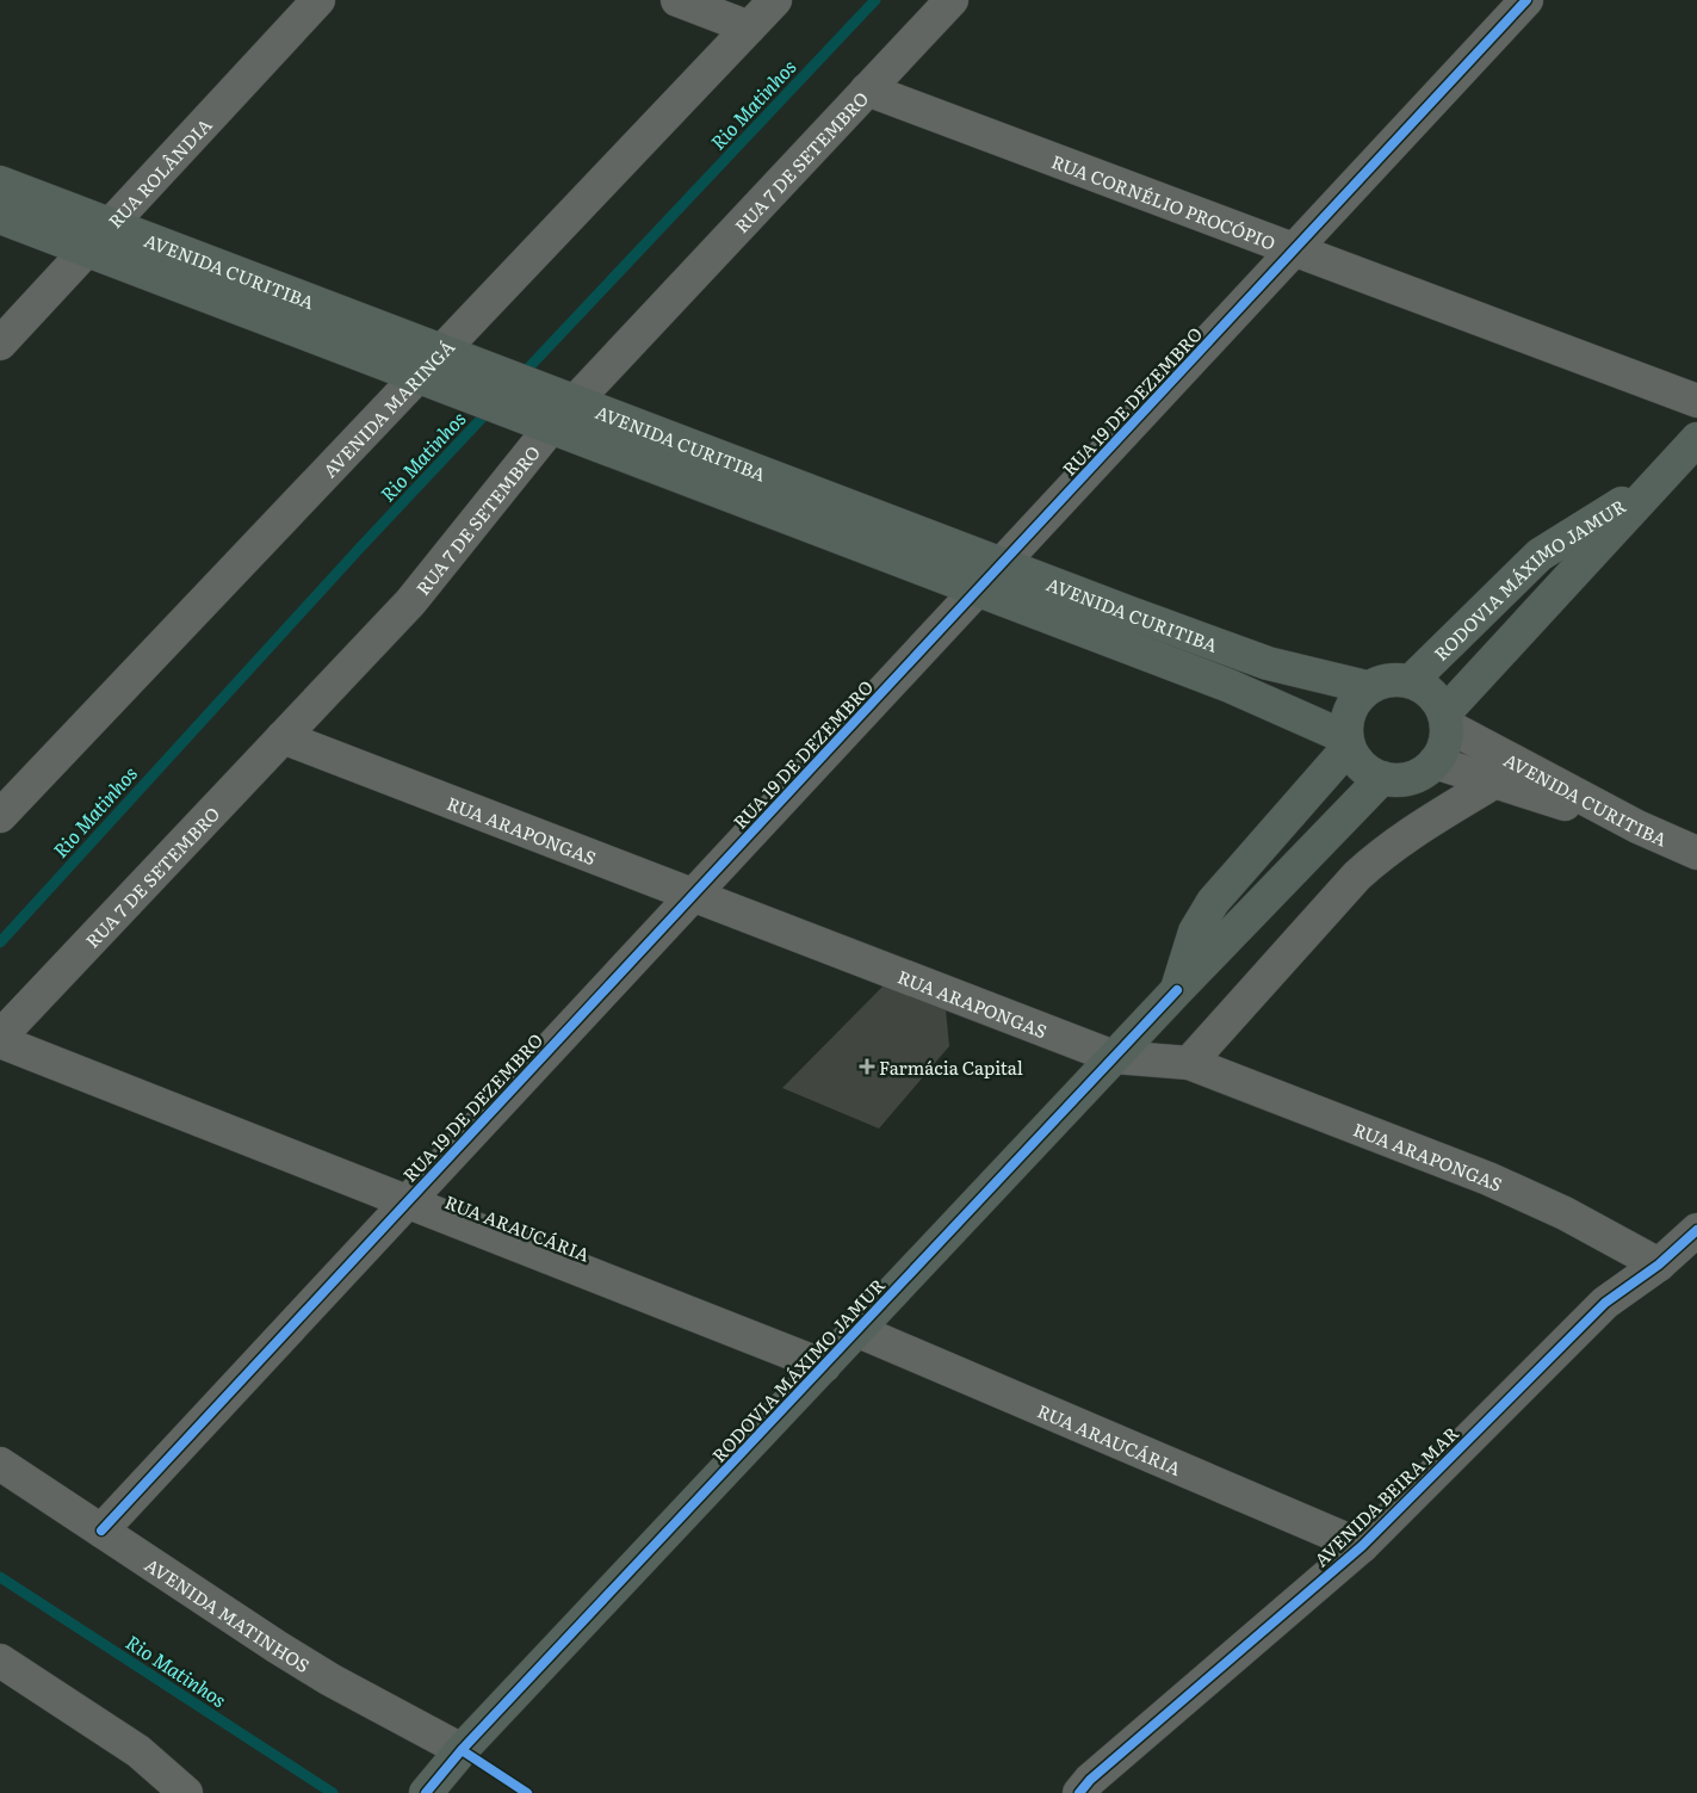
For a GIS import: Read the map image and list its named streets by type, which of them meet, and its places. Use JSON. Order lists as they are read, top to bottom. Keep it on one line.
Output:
{"streets":{"main road":["AVENIDA CURITIBA","RODOVIA MÁXIMO JAMUR"],"street":["RUA 7 DE SETEMBRO","RUA ROLÂNDIA","RUA CORNÉLIO PROCÓPIO","RUA 19 DE DEZEMBRO","AVENIDA MARINGÁ","RUA ARAPONGAS","RUA ARAUCÁRIA","AVENIDA BEIRA MAR","AVENIDA MATINHOS"]},"crossings":[["RUA 7 DE SETEMBRO","RUA CORNÉLIO PROCÓPIO"],["RUA 7 DE SETEMBRO","AVENIDA CURITIBA"],["RUA 7 DE SETEMBRO","RUA ARAPONGAS"],["RUA ROLÂNDIA","AVENIDA CURITIBA"],["RUA CORNÉLIO PROCÓPIO","RUA 19 DE DEZEMBRO"],["AVENIDA CURITIBA","RUA 19 DE DEZEMBRO"],["AVENIDA CURITIBA","AVENIDA MARINGÁ"],["AVENIDA CURITIBA","RODOVIA MÁXIMO JAMUR"],["RUA 19 DE DEZEMBRO","RUA ARAPONGAS"],["RUA 19 DE DEZEMBRO","RUA ARAUCÁRIA"],["RUA 19 DE DEZEMBRO","AVENIDA MATINHOS"],["RODOVIA MÁXIMO JAMUR","RUA ARAPONGAS"],["RODOVIA MÁXIMO JAMUR","RUA ARAUCÁRIA"],["RODOVIA MÁXIMO JAMUR","AVENIDA MATINHOS"],["RUA ARAPONGAS","AVENIDA BEIRA MAR"],["RUA ARAUCÁRIA","AVENIDA BEIRA MAR"]],"water":["Rio Matinhos"],"places":{"health":["Farmácia Capital"]}}
